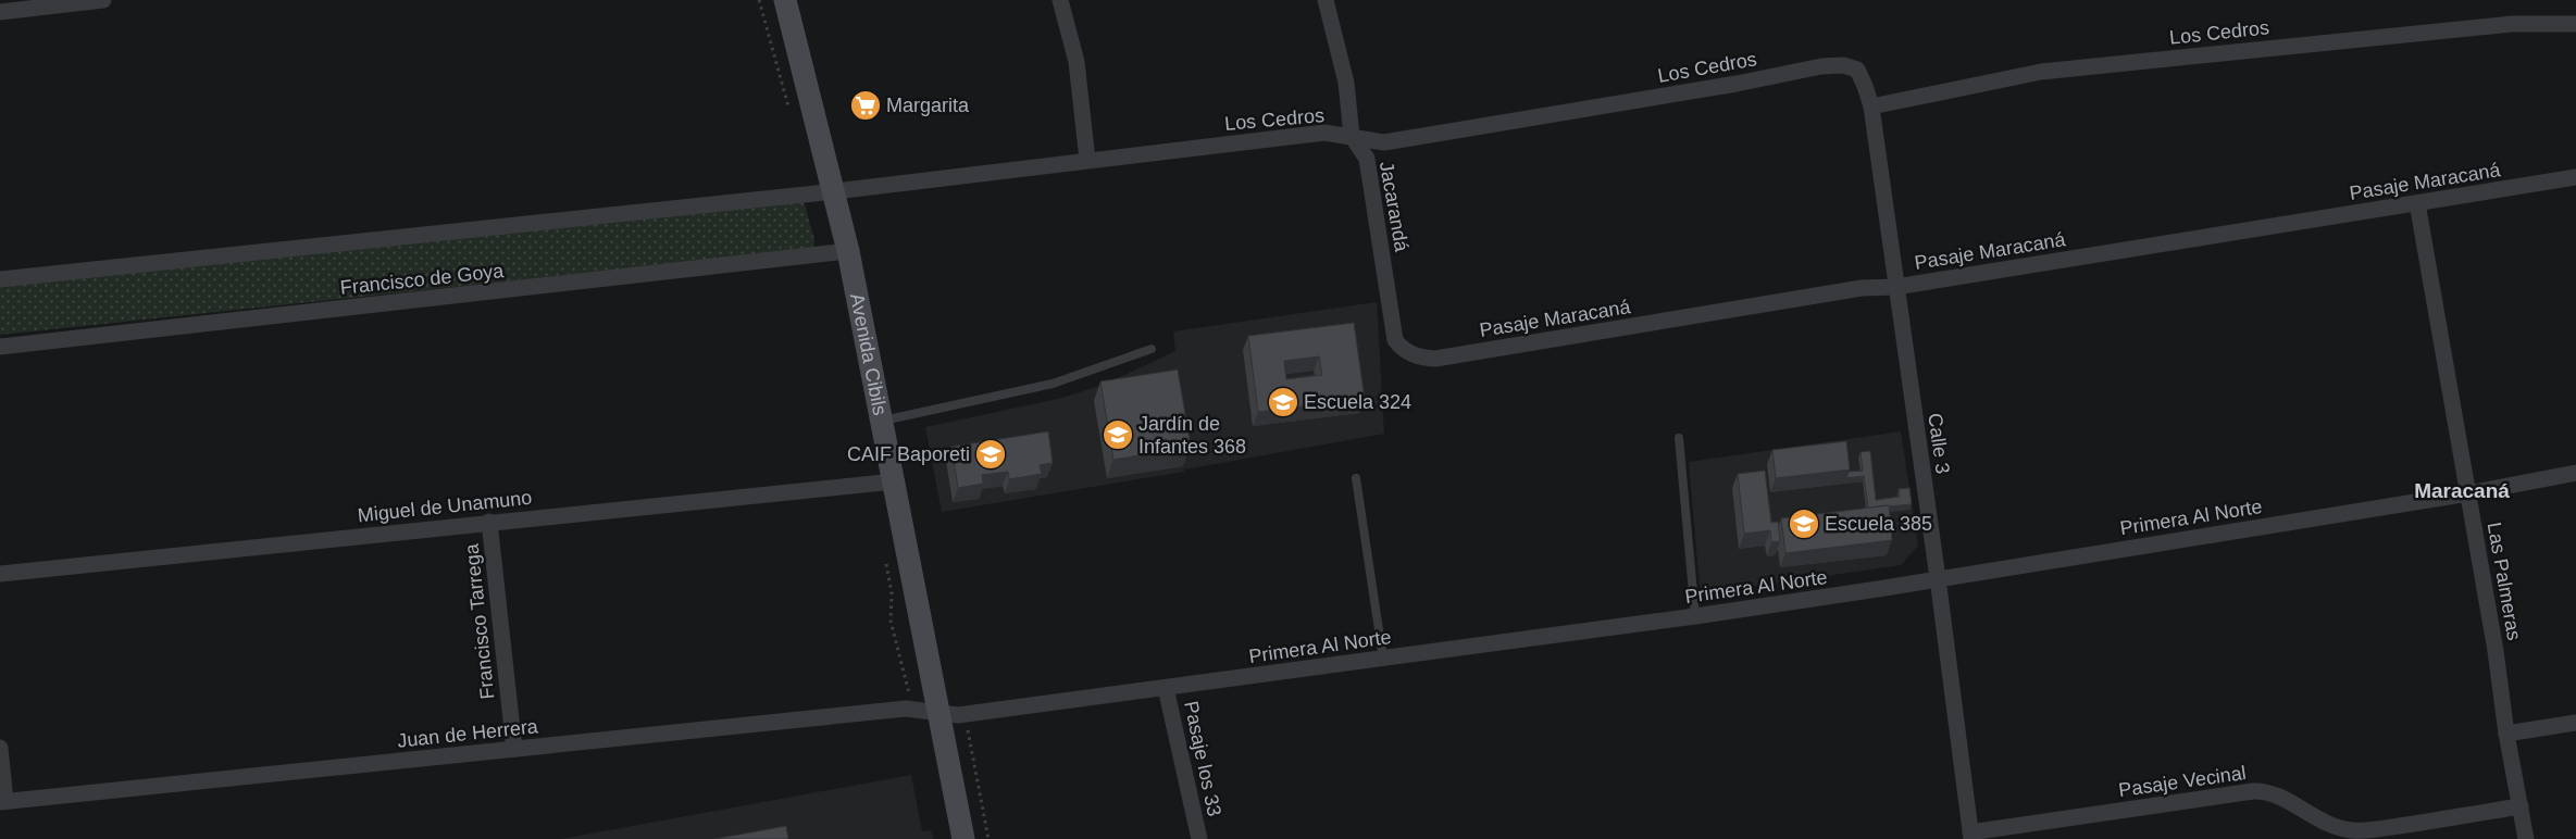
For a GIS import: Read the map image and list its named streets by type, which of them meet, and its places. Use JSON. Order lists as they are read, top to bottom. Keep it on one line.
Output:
{"streets":{"street":["Los Cedros","Pasaje Maracaná","Jacarandá","Francisco de Goya","Avenida Cibils","Calle 3","Miguel de Unamuno","Primera Al Norte","Las Palmeras","Francisco Tarrega","Juan de Herrera","Pasaje los 33","Pasaje Vecinal"]},"crossings":[["Los Cedros","Jacarandá"],["Los Cedros","Avenida Cibils"],["Los Cedros","Calle 3"],["Pasaje Maracaná","Jacarandá"],["Pasaje Maracaná","Calle 3"],["Pasaje Maracaná","Las Palmeras"],["Francisco de Goya","Avenida Cibils"],["Avenida Cibils","Miguel de Unamuno"],["Avenida Cibils","Primera Al Norte"],["Avenida Cibils","Juan de Herrera"],["Calle 3","Primera Al Norte"],["Calle 3","Pasaje Vecinal"],["Miguel de Unamuno","Francisco Tarrega"],["Primera Al Norte","Las Palmeras"],["Primera Al Norte","Juan de Herrera"],["Primera Al Norte","Pasaje los 33"],["Las Palmeras","Pasaje Vecinal"],["Francisco Tarrega","Juan de Herrera"]],"districts":["Maracaná"],"places":{"supermarket":["Margarita"],"school or university":["Escuela 324","Jardín de Infantes 368","CAIF Baporeti","Escuela 385"]}}
